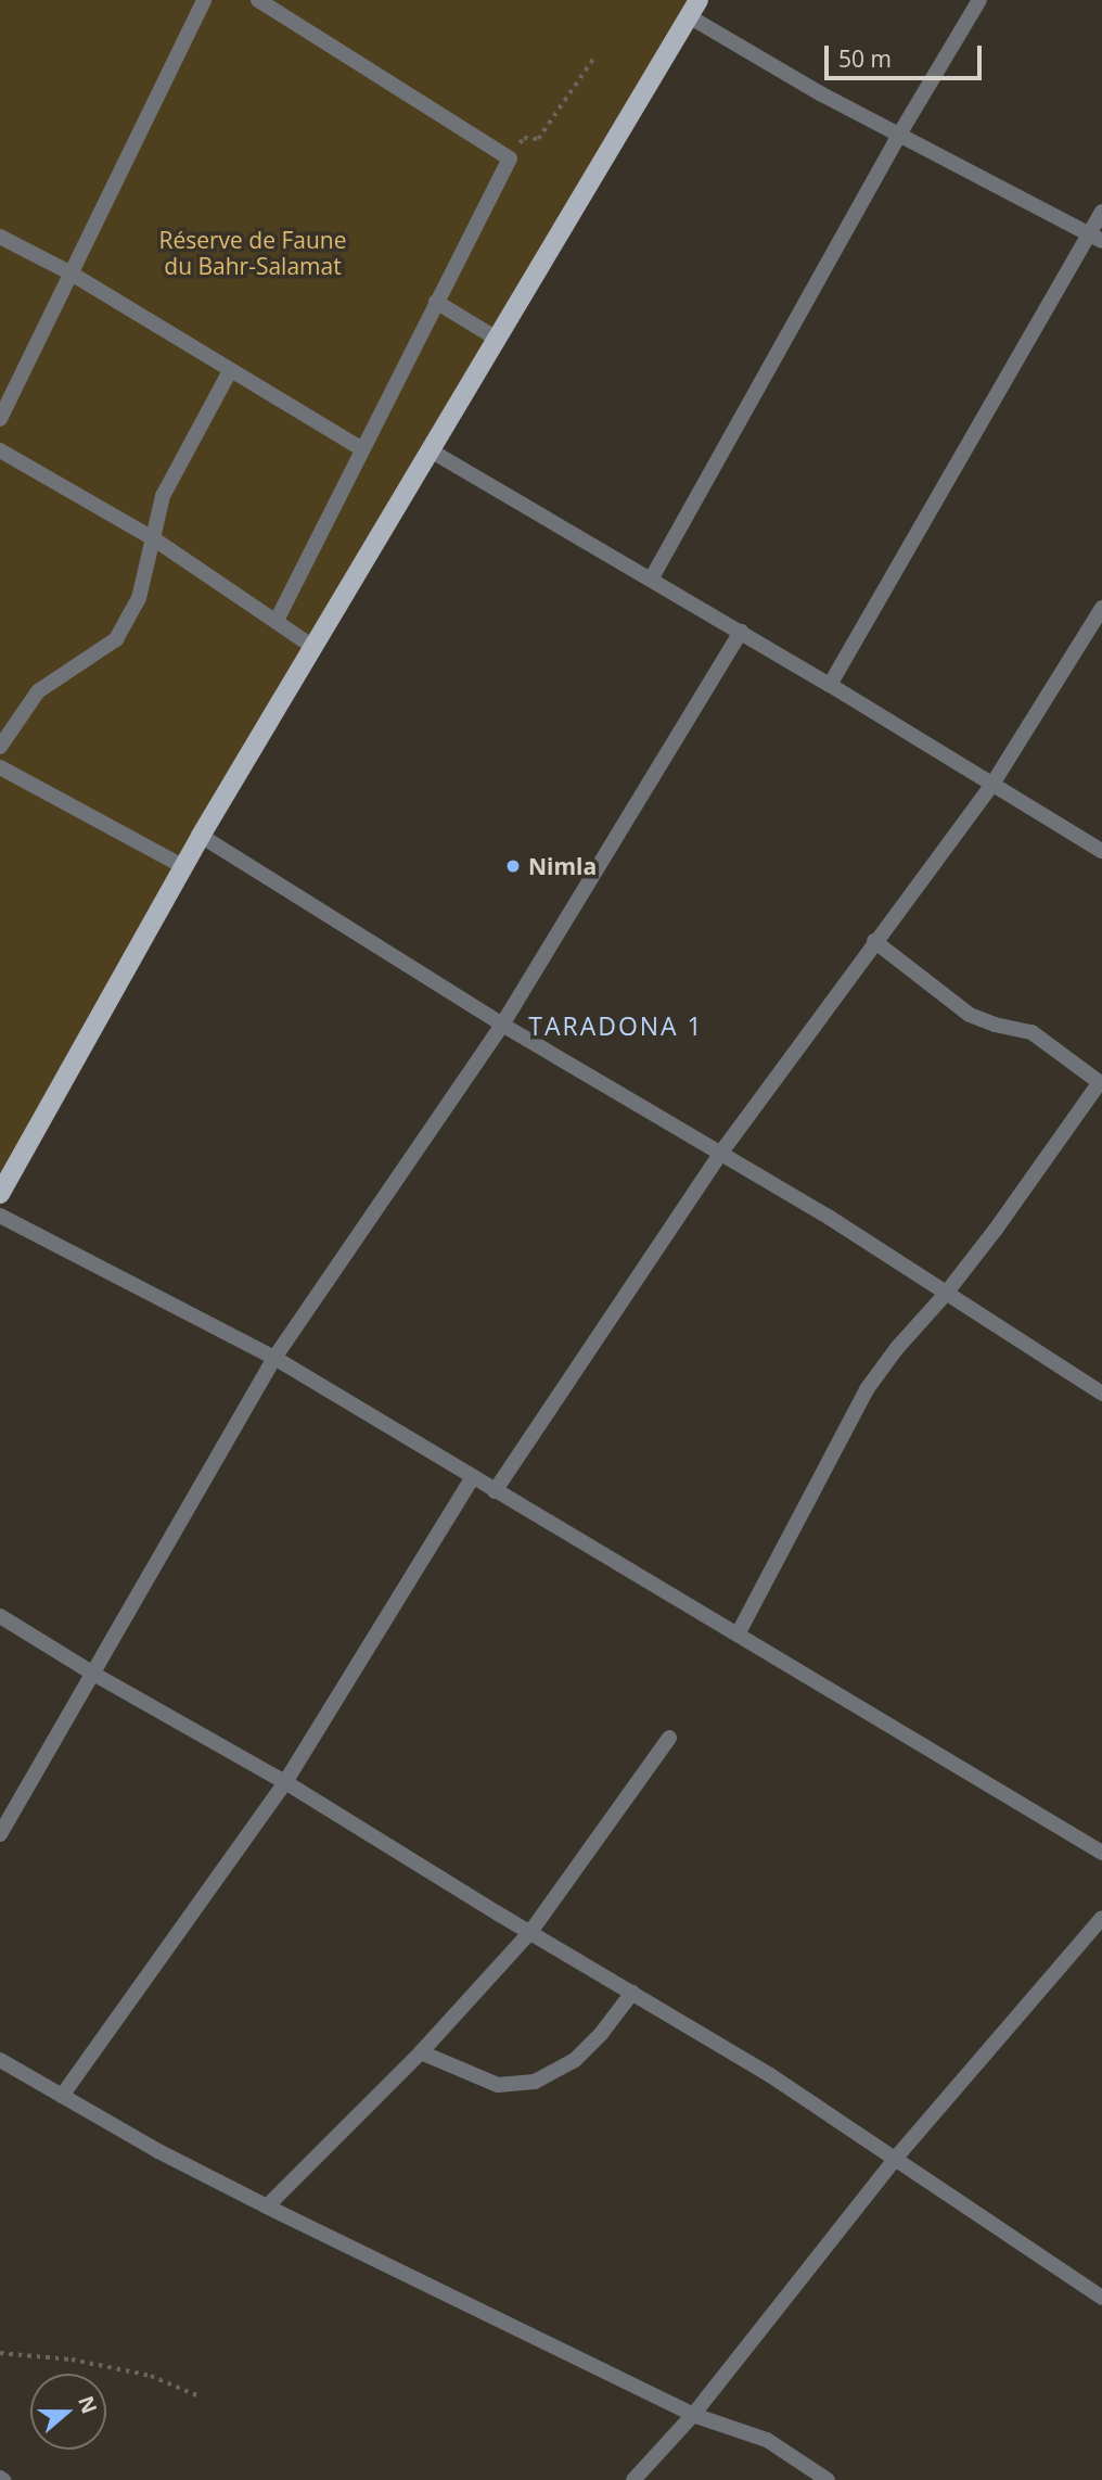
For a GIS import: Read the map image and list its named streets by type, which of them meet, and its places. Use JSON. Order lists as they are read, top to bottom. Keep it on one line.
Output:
{"districts":["TARADONA 1"],"parks":["Réserve de Faune du Bahr-Salamat"],"places":["Nimla"],"scale_bar":"50 m","north":"right"}
